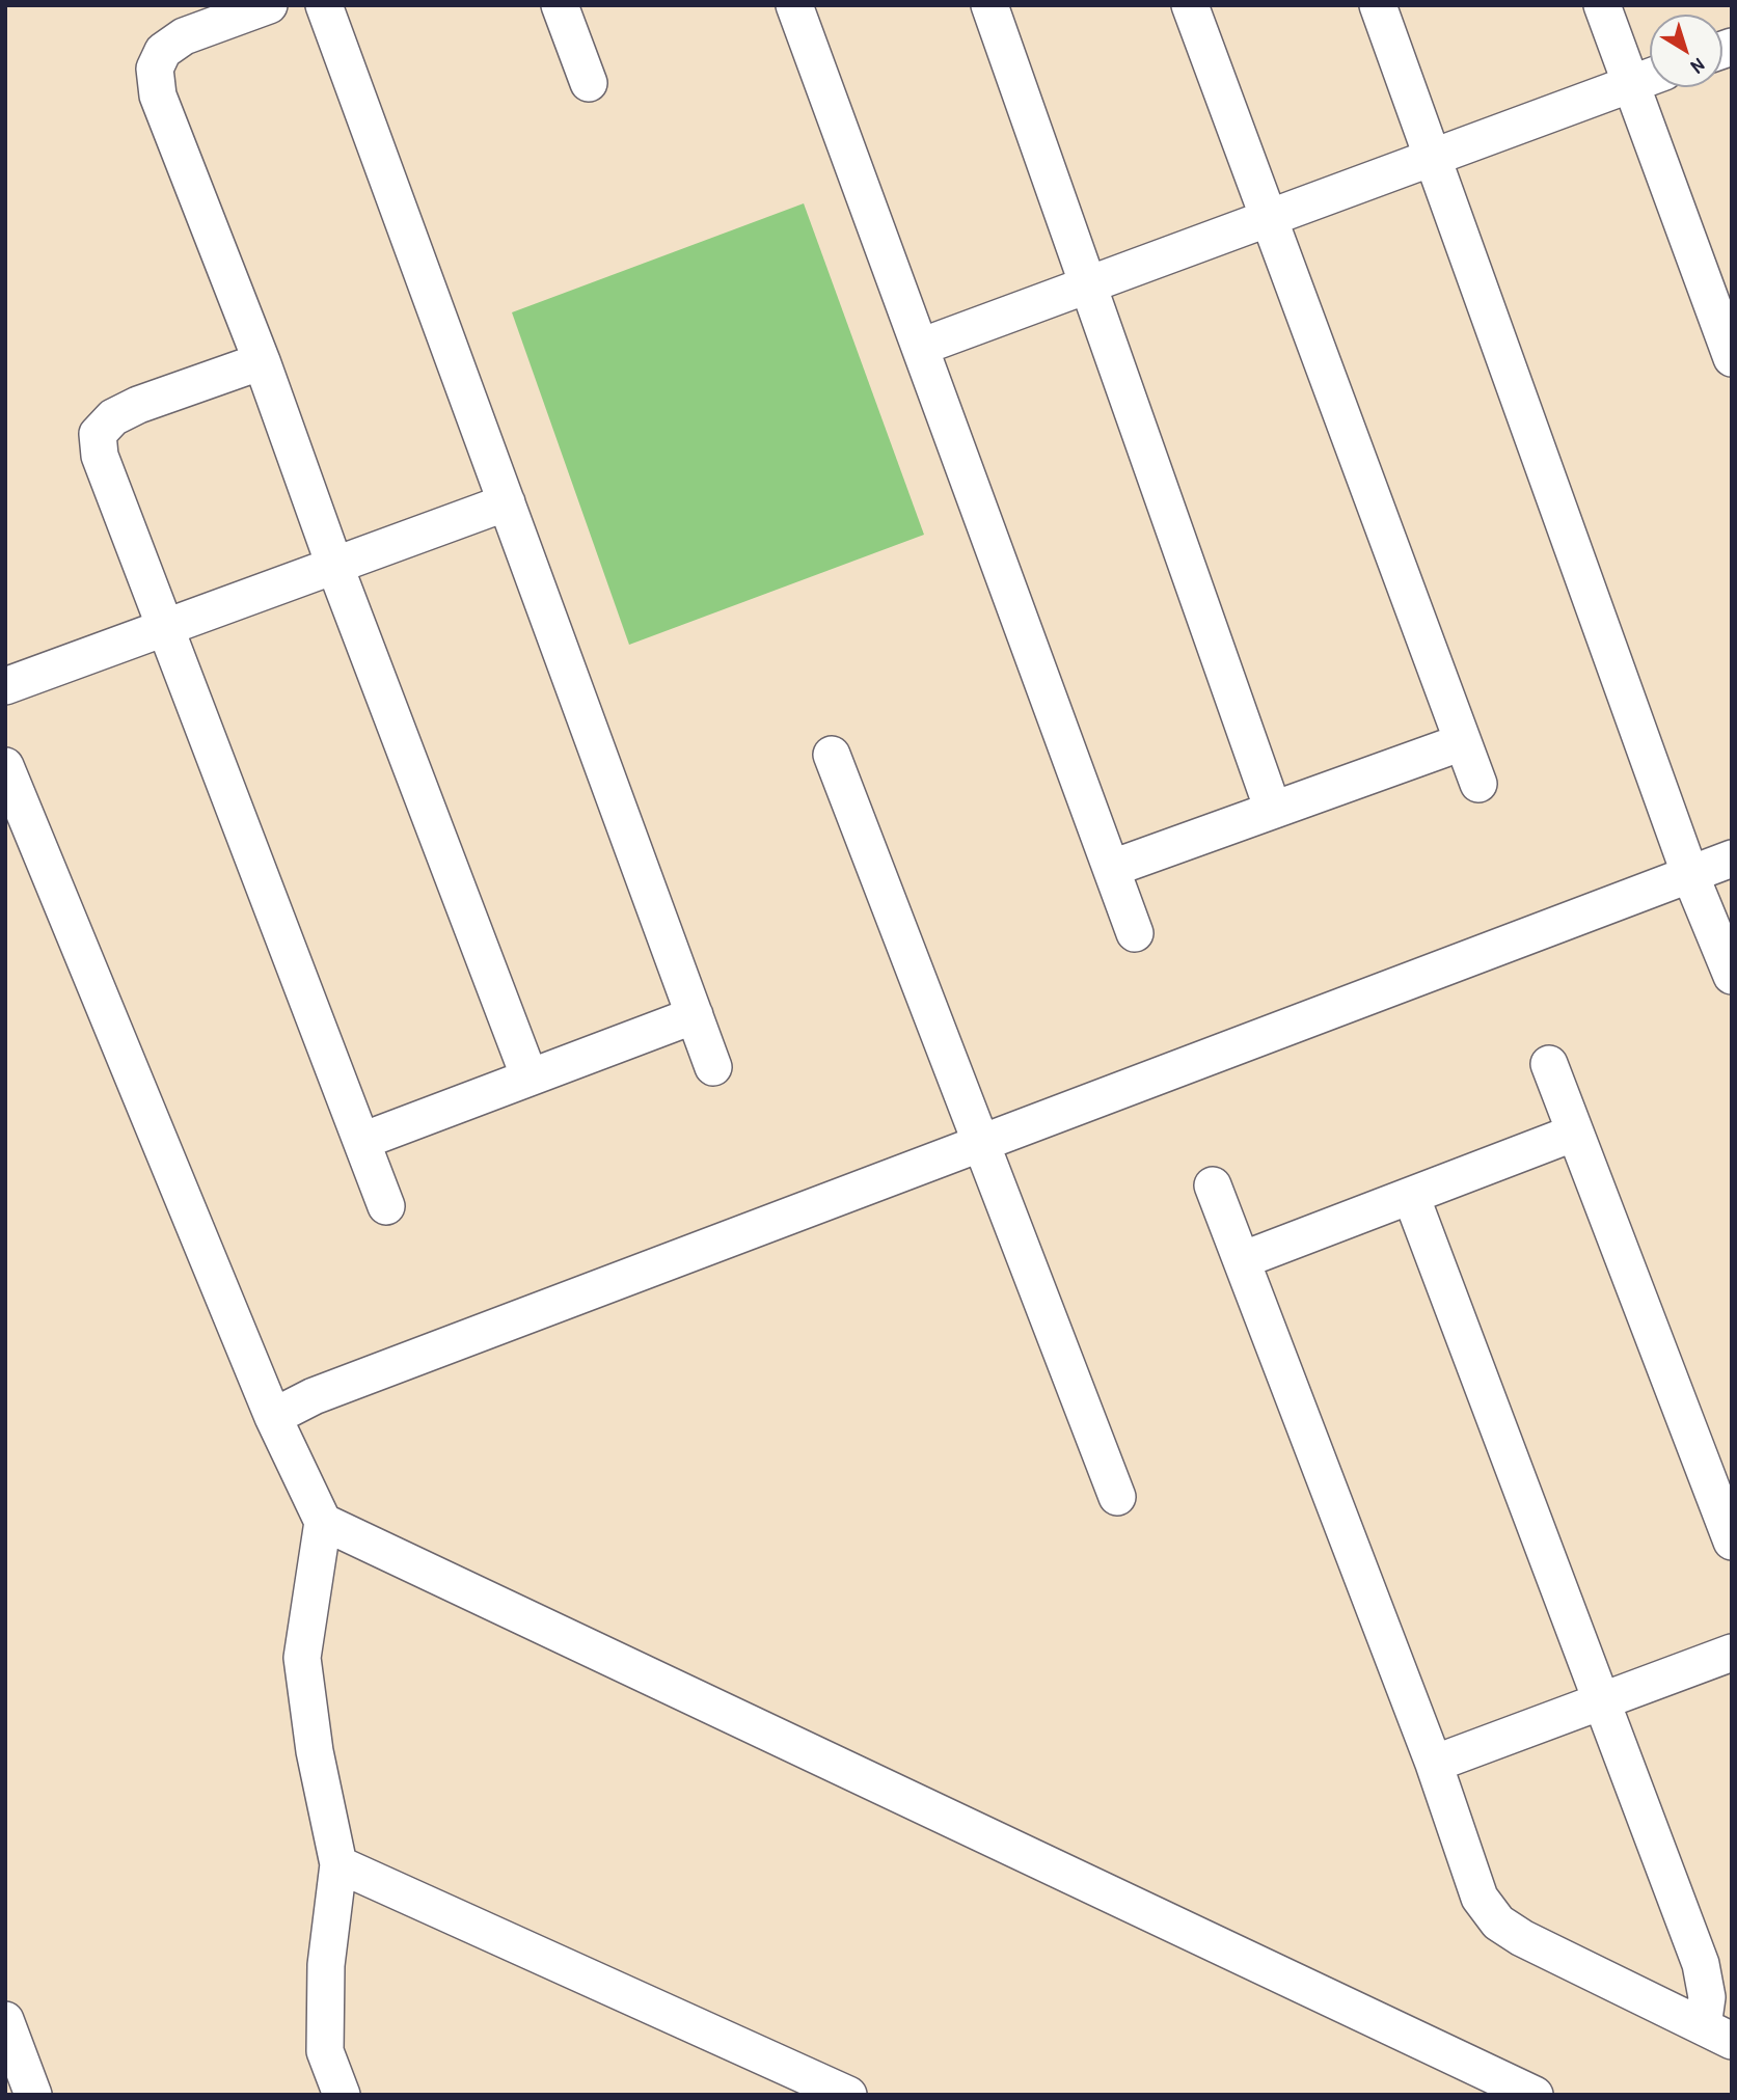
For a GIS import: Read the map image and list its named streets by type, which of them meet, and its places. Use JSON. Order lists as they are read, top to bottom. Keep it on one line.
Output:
{"north":"bottom right"}
